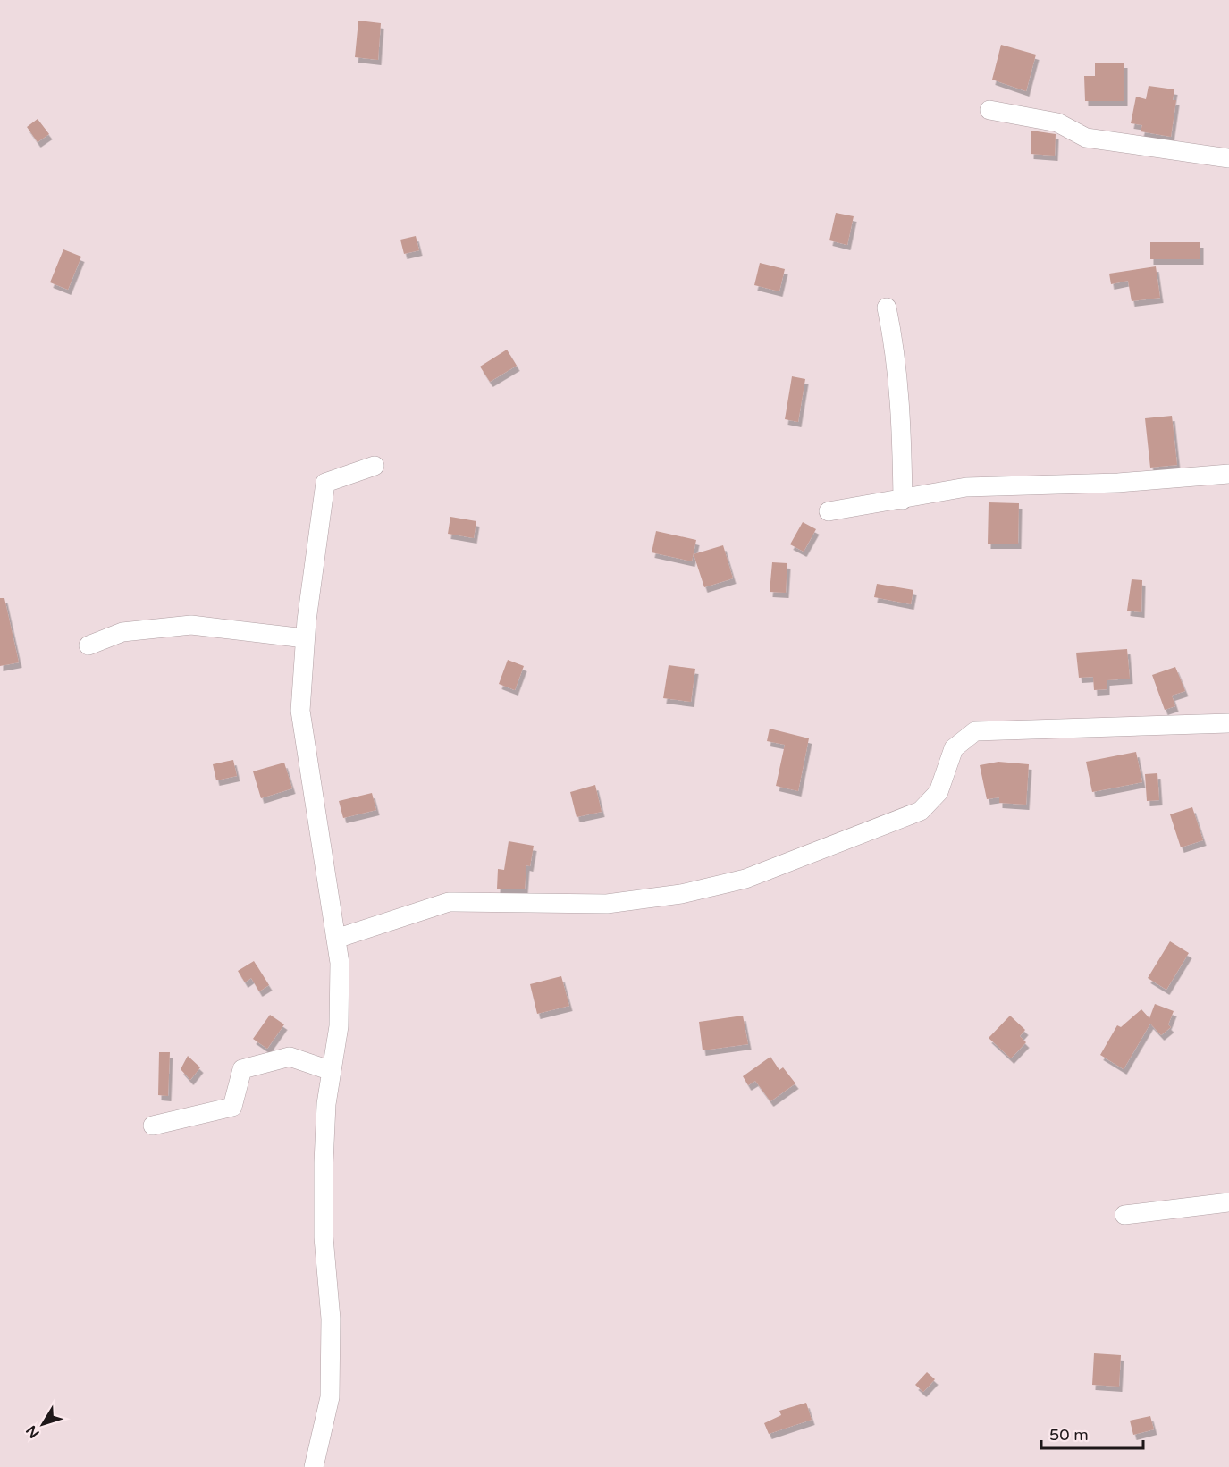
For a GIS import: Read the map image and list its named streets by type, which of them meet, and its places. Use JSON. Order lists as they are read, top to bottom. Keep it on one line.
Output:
{"scale_bar":"50 m","north":"bottom left"}
